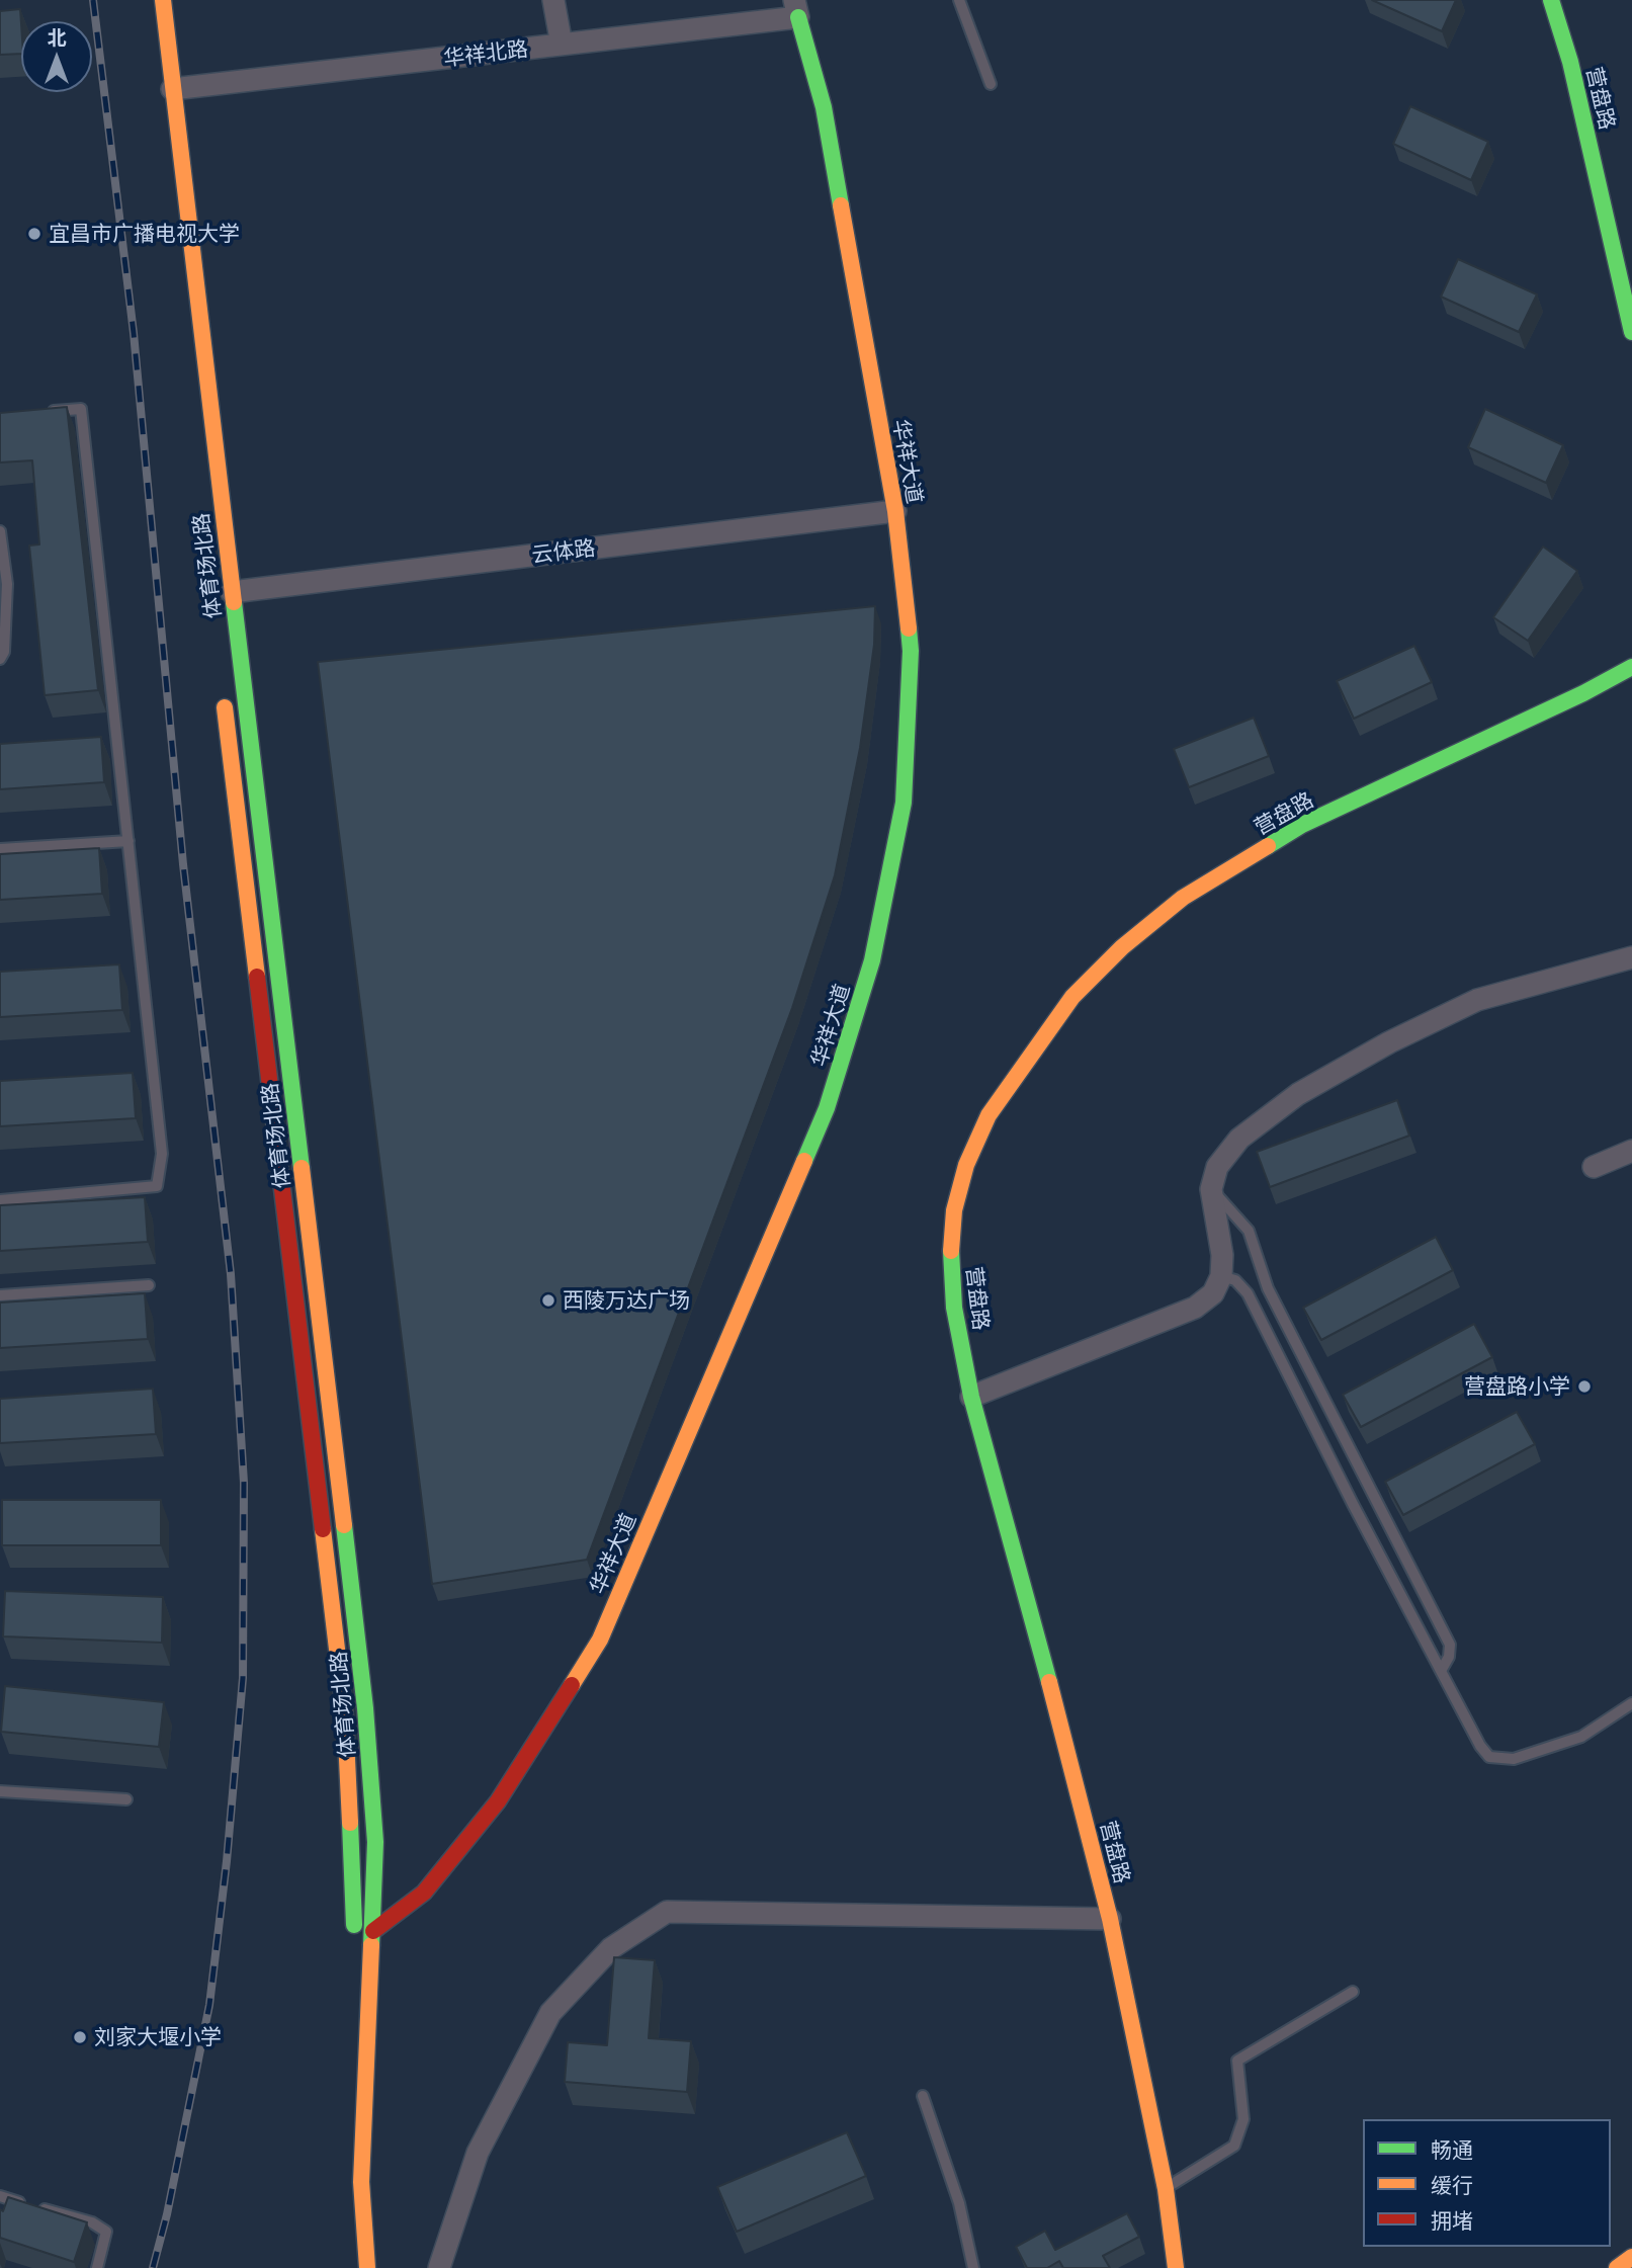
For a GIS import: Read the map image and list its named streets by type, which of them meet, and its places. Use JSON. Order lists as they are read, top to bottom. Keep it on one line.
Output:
{"streets":{"street":["华祥北路","营盘路","华祥大道","云体路","体育场北路"]},"crossings":[["华祥北路","华祥大道"],["华祥北路","体育场北路"],["华祥大道","云体路"],["华祥大道","体育场北路"],["云体路","体育场北路"]],"places":["宜昌市广播电视大学","西陵万达广场","营盘路小学","刘家大堰小学"],"legend":["畅通","缓行","拥堵"],"north":"top"}
